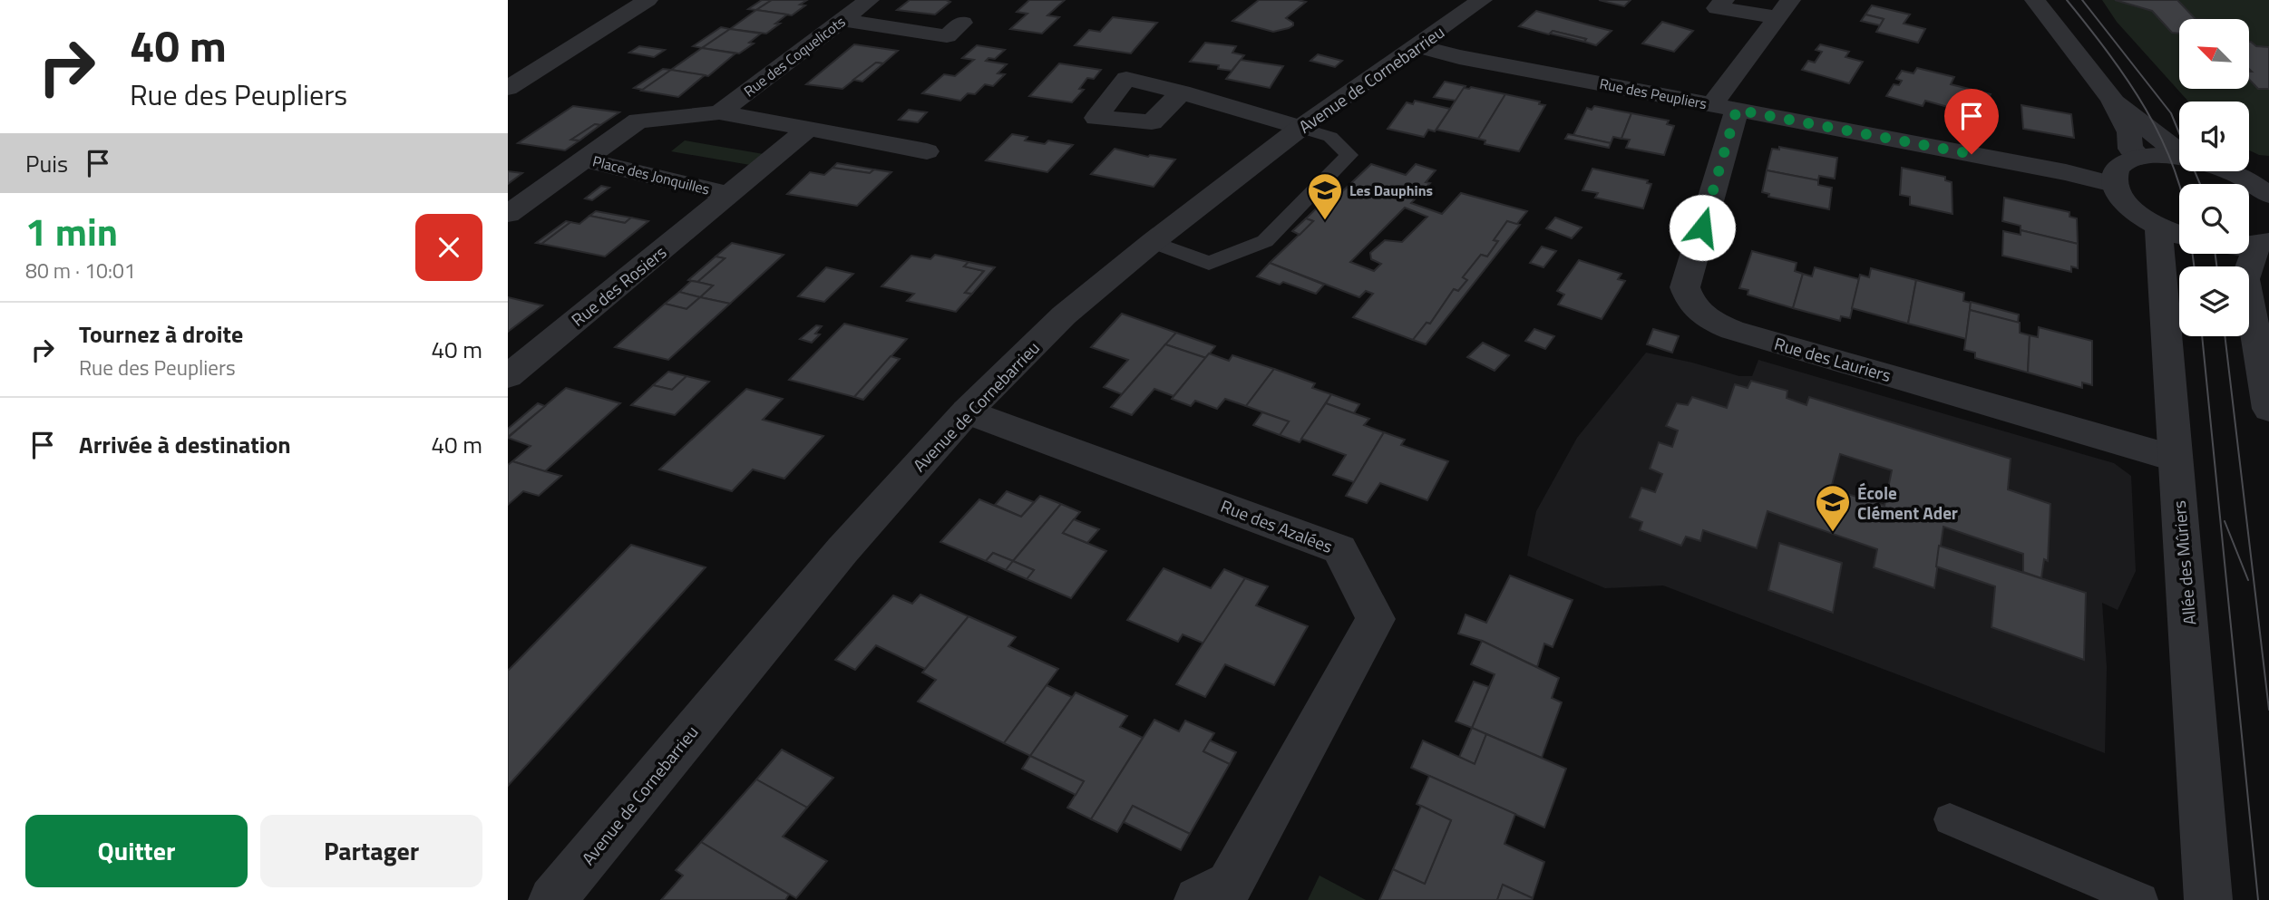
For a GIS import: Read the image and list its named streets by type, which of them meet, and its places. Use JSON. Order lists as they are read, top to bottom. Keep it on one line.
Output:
{"streets":{"street":["Rue des Coquelicots","Avenue de Cornebarrieu","Rue des Peupliers","Place des Jonquilles","Rue des Rosiers","Rue des Lauriers","Rue des Azalées","Allée des Mûriers"]},"crossings":[["Rue des Coquelicots","Place des Jonquilles"],["Avenue de Cornebarrieu","Rue des Peupliers"],["Avenue de Cornebarrieu","Rue des Azalées"],["Rue des Peupliers","Rue des Lauriers"],["Place des Jonquilles","Rue des Rosiers"],["Rue des Lauriers","Allée des Mûriers"]],"places":{"school or university":["Les Dauphins","École Clément Ader"]},"north":"top left","page":{"turn":["40 m","Rue des Peupliers"],"then":"Puis","heading":["1 min","80 m · 10:01"],"list":[{"name":"Tournez à droite","note":"Rue des Peupliers","value":"40 m"},{"name":"Arrivée à destination","value":"40 m"}],"buttons":["Quitter","Partager"]}}
